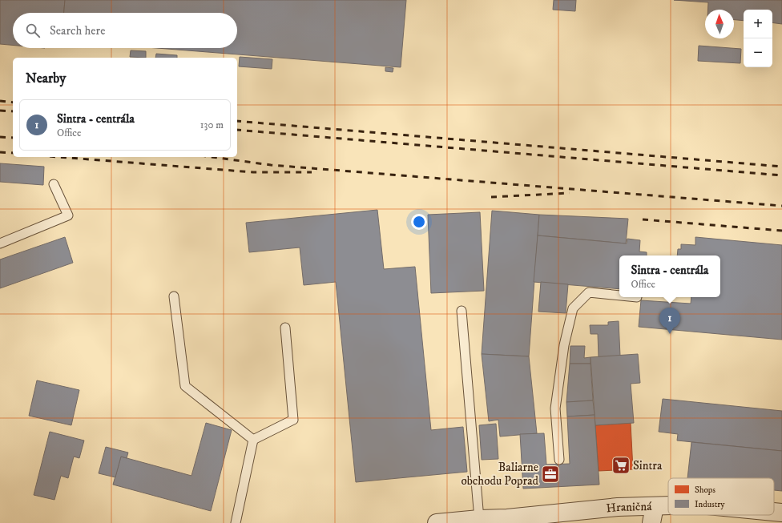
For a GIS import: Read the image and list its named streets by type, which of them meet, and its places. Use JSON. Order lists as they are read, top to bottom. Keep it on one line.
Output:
{"streets":{"street":["Hraničná"]},"places":{"supermarket":["Sintra"],"office":["Baliarne obchodu Poprad"]},"legend":["Shops","Industry"],"north":"top","page":{"map_buttons":["+","−"],"search":"Search here","heading":"Nearby","list":[{"mark":"1","name":"Sintra - centrála","note":"Office","value":"130 m"}],"popup":["Sintra - centrála","Office"],"pins":"1"}}
